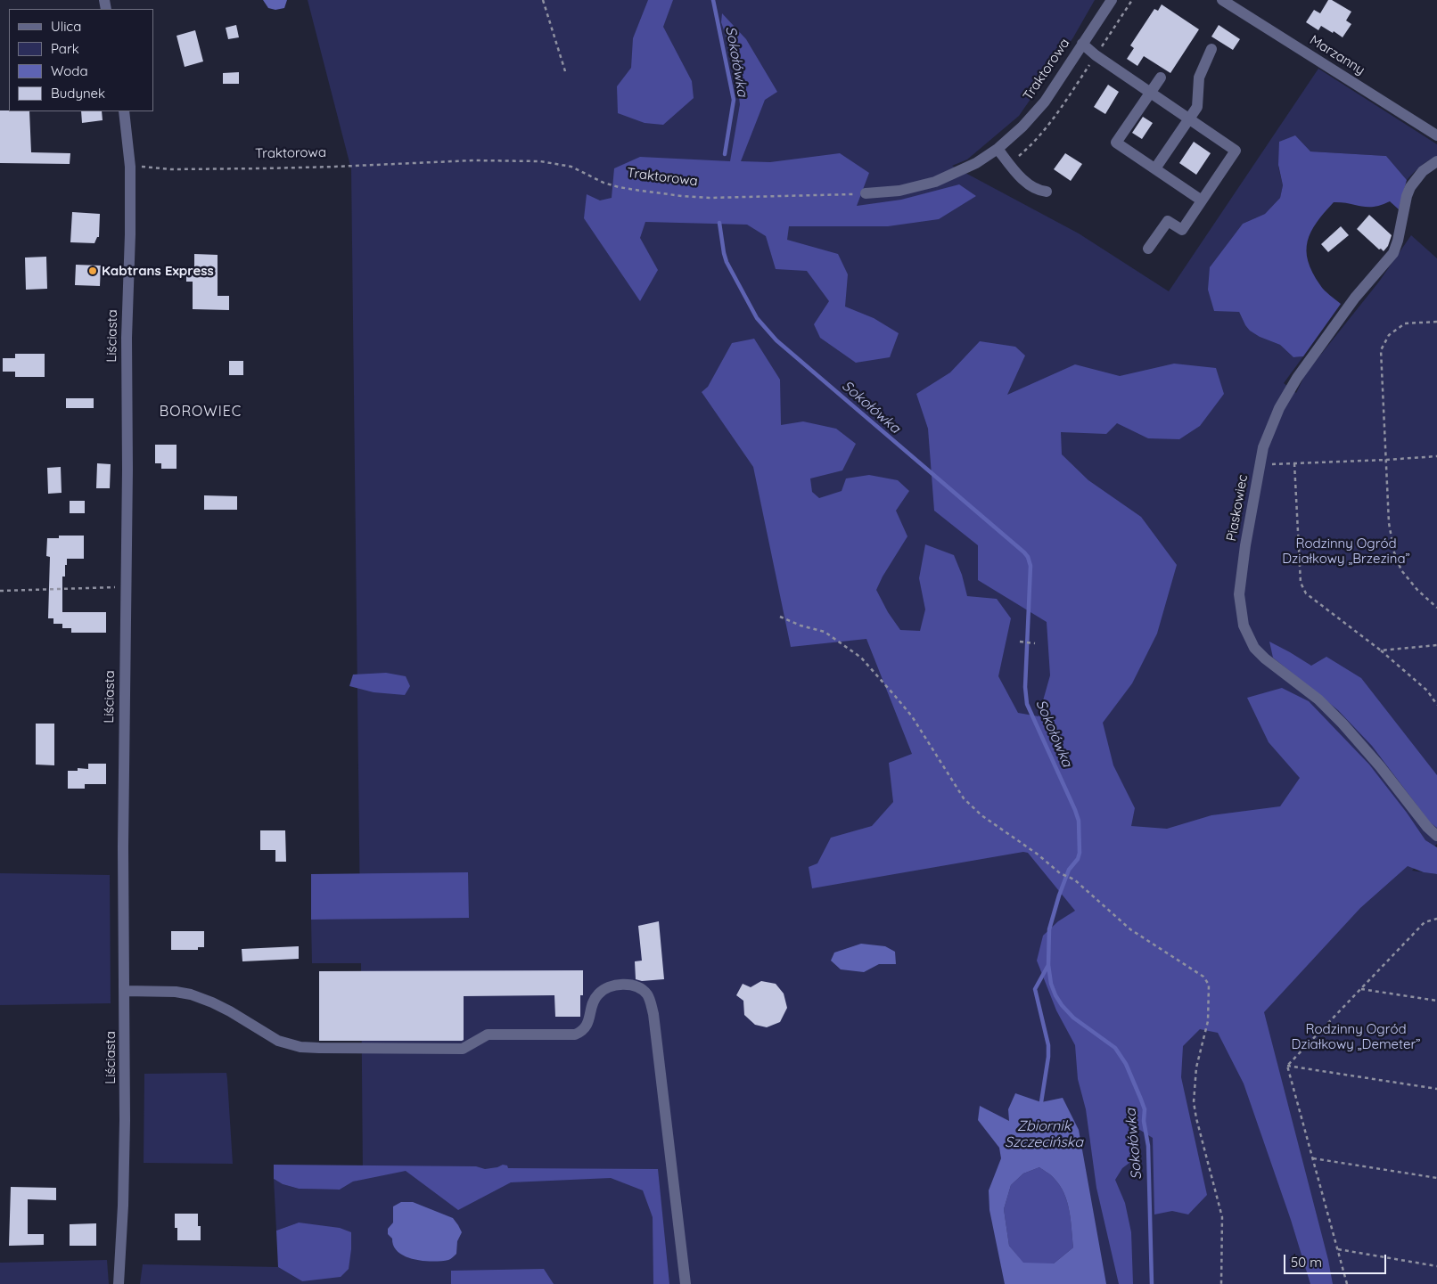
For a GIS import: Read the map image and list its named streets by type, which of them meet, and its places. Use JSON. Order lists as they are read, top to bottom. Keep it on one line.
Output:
{"streets":{"street":["Marzanny","Traktorowa","Liściasta","Piaskowiec"]},"crossings":[["Traktorowa","Liściasta"]],"districts":["BOROWIEC"],"water":["Sokołówka","Zbiornik Szczecińska"],"parks":["Rodzinny Ogród Działkowy „Brzezina”","Rodzinny Ogród Działkowy „Demeter”"],"places":["Kabtrans Express"],"legend":["Ulica","Park","Woda","Budynek"],"scale_bar":"50 m"}
